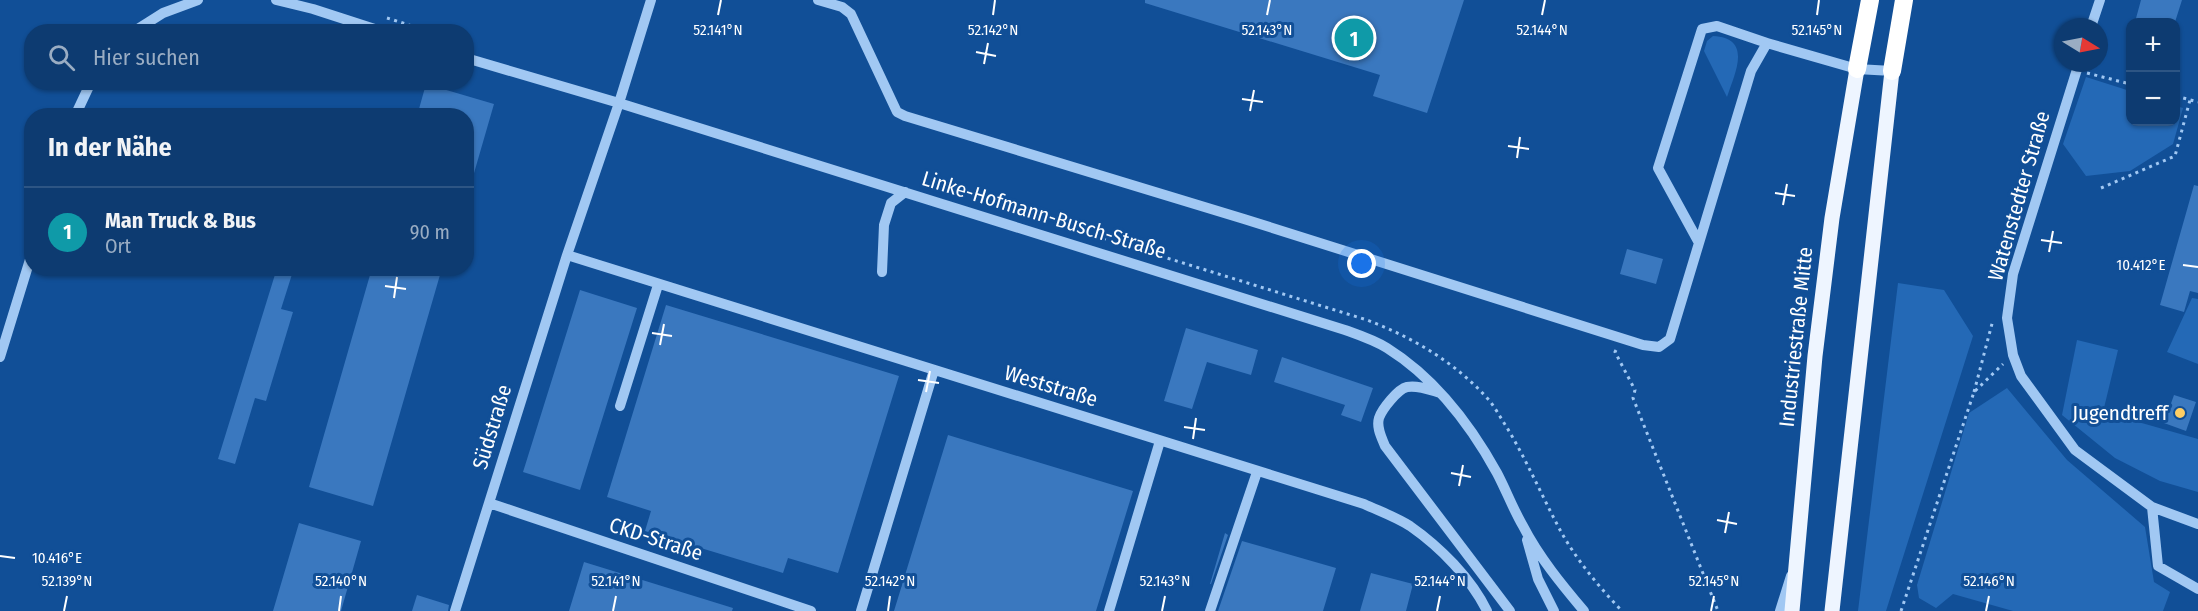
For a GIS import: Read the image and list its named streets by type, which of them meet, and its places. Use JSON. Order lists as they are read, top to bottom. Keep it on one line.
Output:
{"streets":{"highway":["Industriestraße Mitte"],"street":["Watenstedter Straße","Linke-Hofmann-Busch-Straße","Weststraße","Südstraße","CKD-Straße"]},"crossings":[["Linke-Hofmann-Busch-Straße","Südstraße"],["Weststraße","Südstraße"],["Südstraße","CKD-Straße"]],"places":["Jugendtreff"],"north":"right","page":{"pins":"1","map_buttons":["+","−"],"search":"Hier suchen","heading":"In der Nähe","list":[{"mark":"1","name":"Man Truck & Bus","note":"Ort","value":"90 m"}]},"coordinates":["52.141°N","52.142°N","52.143°N","52.144°N","52.145°N","10.412°E","10.416°E","52.139°N","52.140°N","52.146°N"]}
